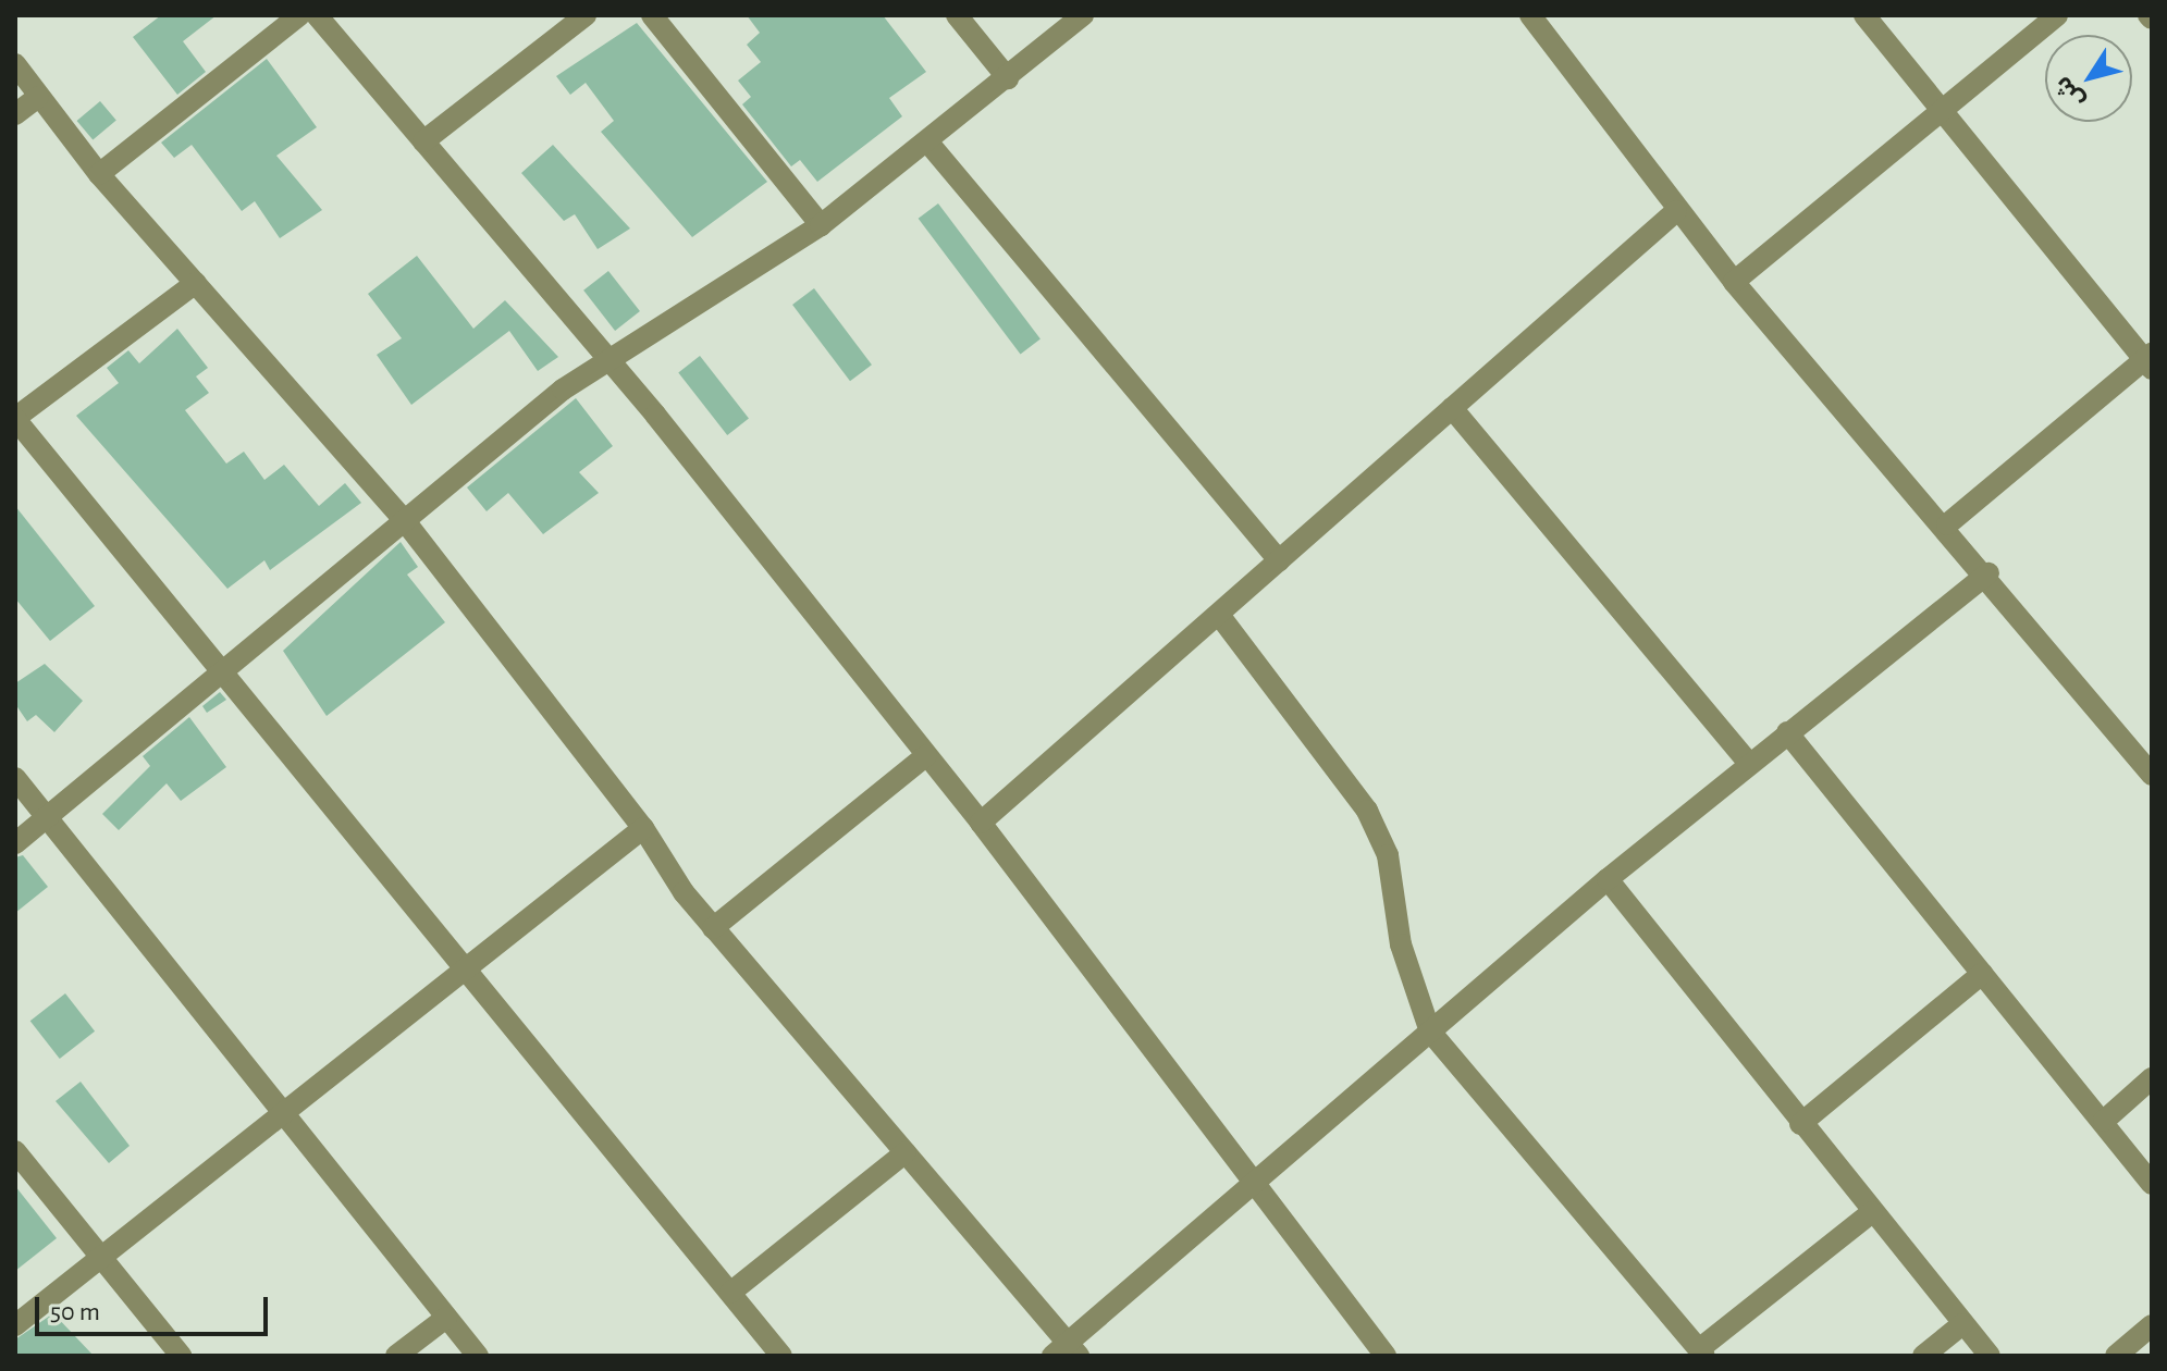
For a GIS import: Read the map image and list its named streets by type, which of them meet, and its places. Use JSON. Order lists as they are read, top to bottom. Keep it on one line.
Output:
{"scale_bar":"50 m","north":"bottom left"}
